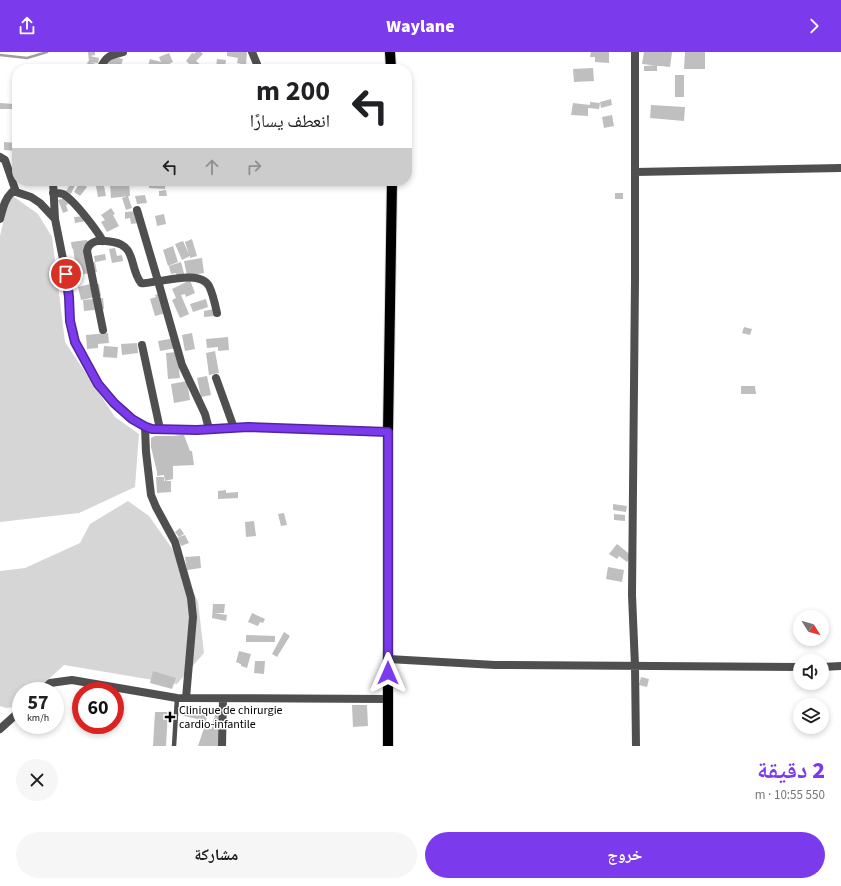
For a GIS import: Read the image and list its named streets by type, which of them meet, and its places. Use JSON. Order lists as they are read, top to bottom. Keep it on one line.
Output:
{"places":{"health":["Clinique de chirurgie cardio-infantile"]},"north":"bottom right","page":{"header":"Waylane","turn":["200 m","انعطف يسارًا"],"speed":"57 km/h","limit":"60","heading":["2 دقيقة","550 m · 10:55"],"buttons":["خروج","مشاركة"]}}
